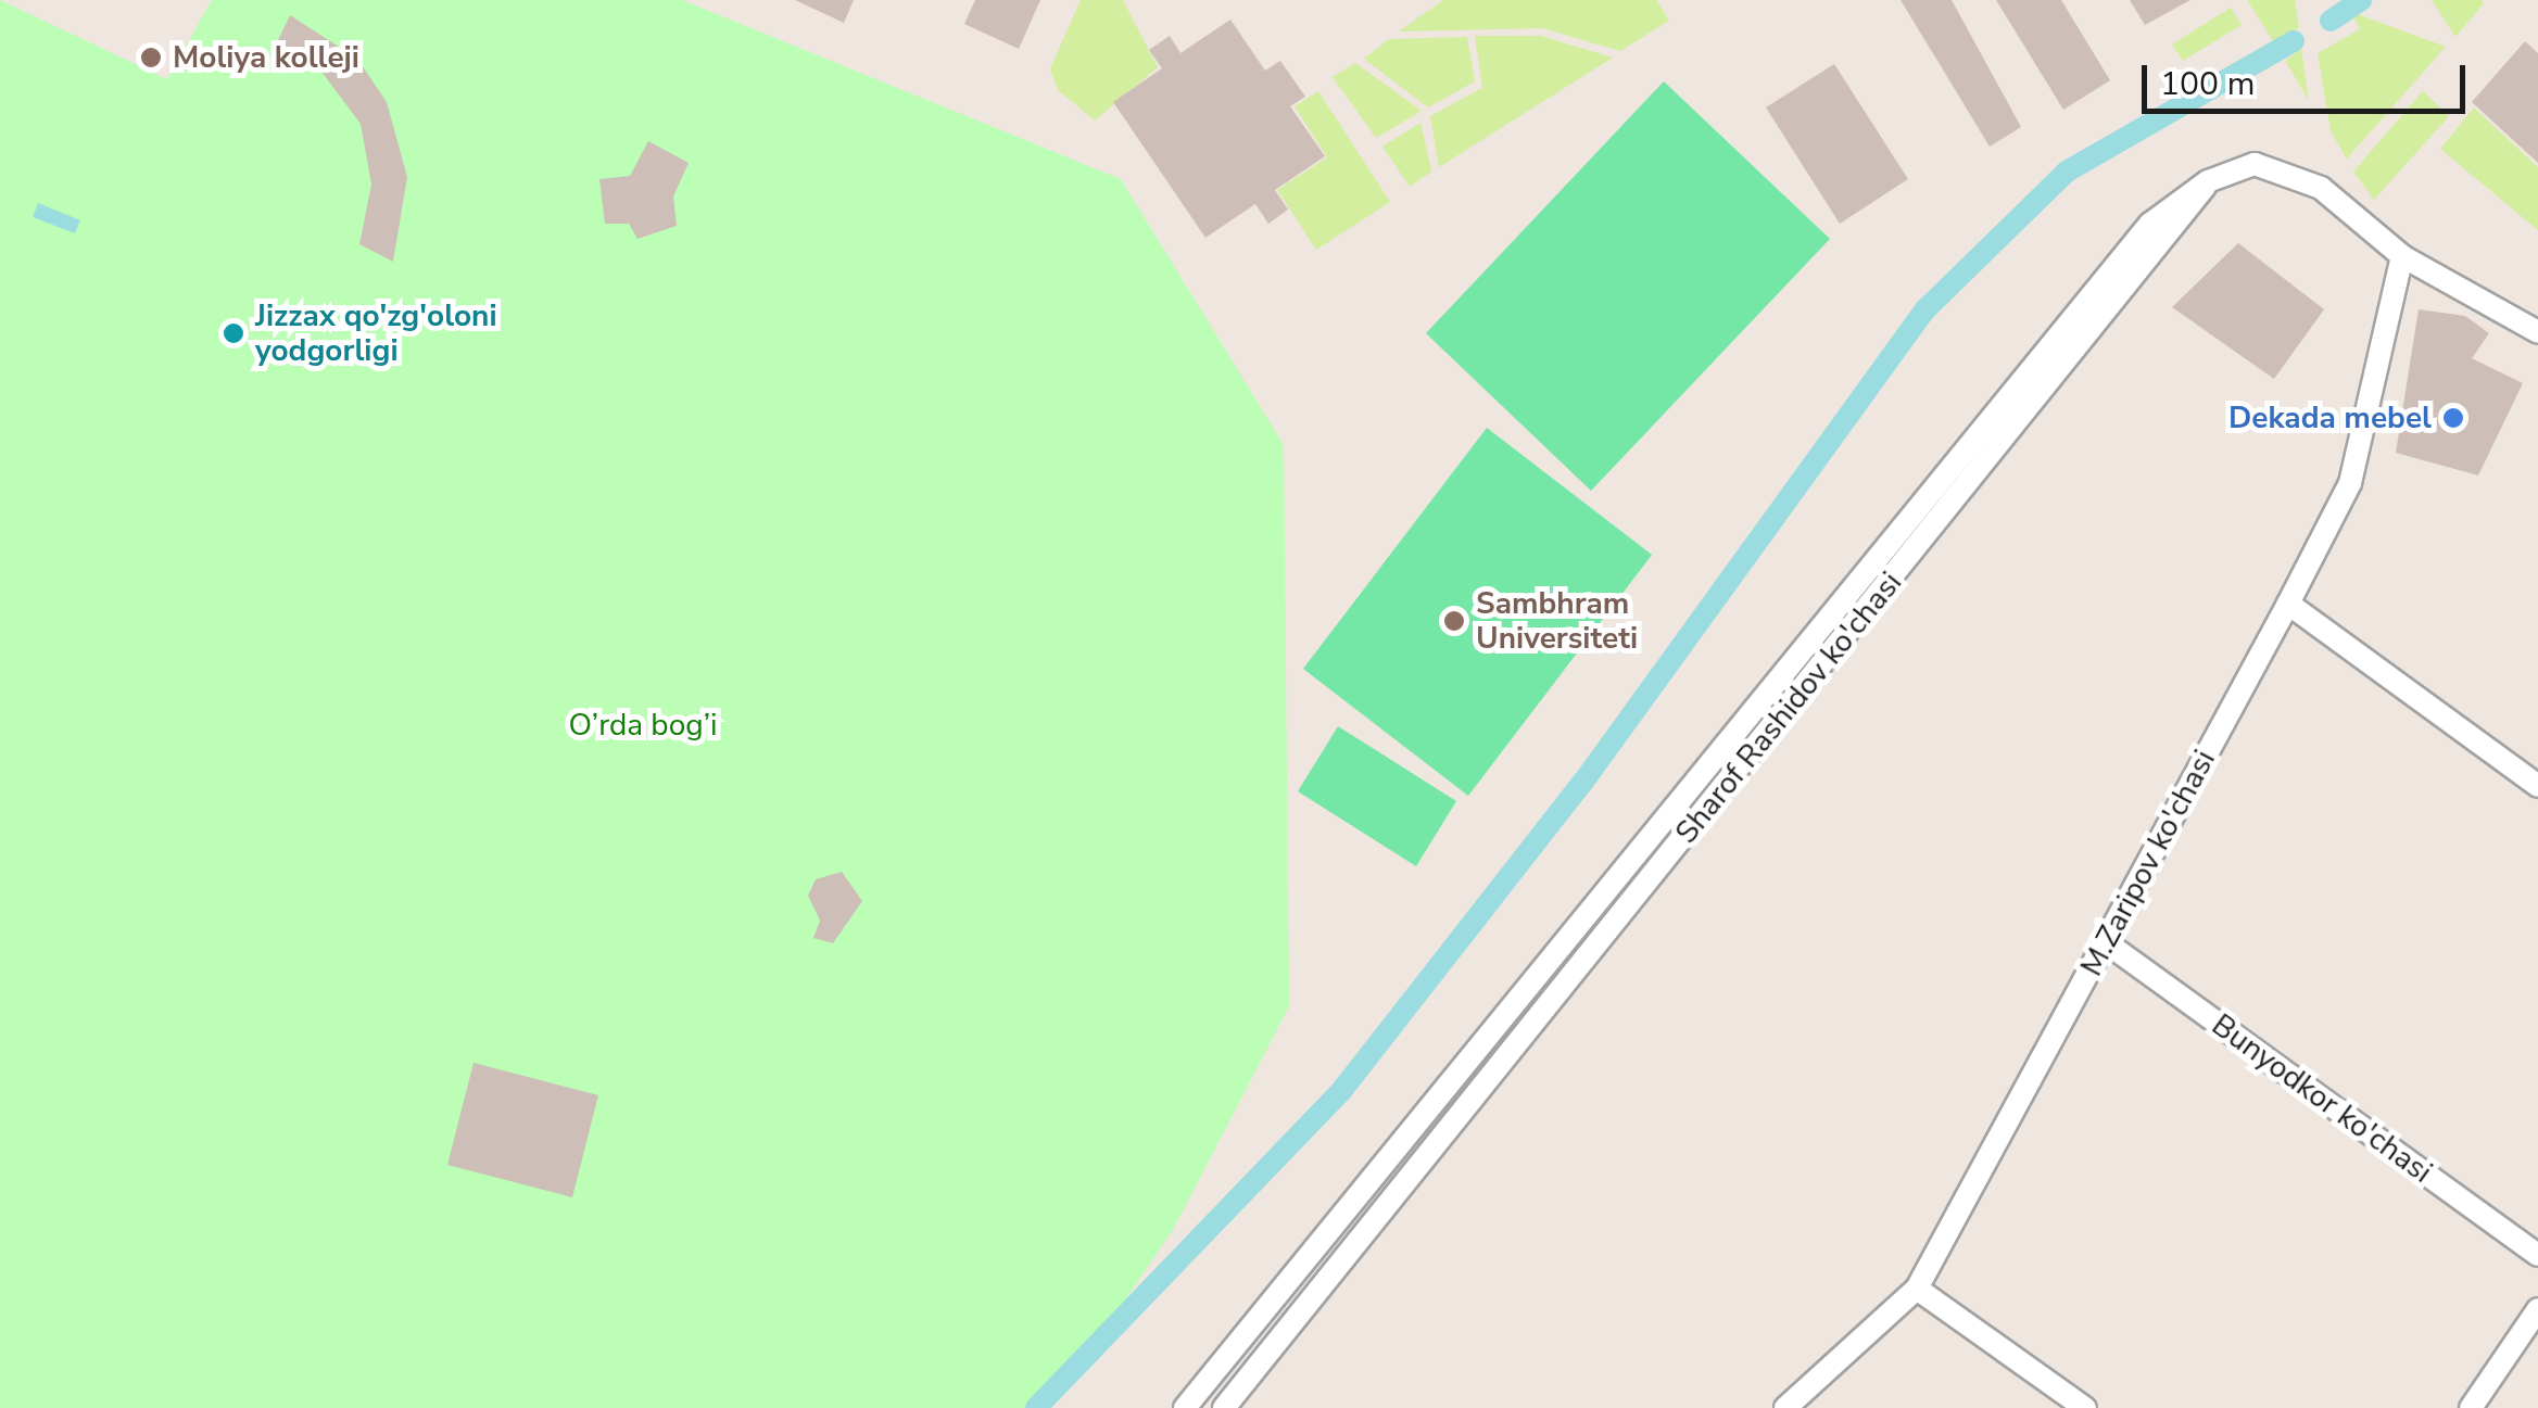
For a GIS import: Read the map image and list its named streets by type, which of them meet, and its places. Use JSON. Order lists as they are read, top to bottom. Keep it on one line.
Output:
{"streets":{"street":["Sharof Rashidov ko'chasi","M.Zaripov ko'chasi","Bunyodkor ko'chasi"]},"crossings":[["M.Zaripov ko'chasi","Bunyodkor ko'chasi"]],"parks":["O’rda bog’i"],"places":["Moliya kolleji","Jizzax qo'zg'oloni yodgorligi","Dekada mebel","Sambhram Universiteti"],"scale_bar":"100 m"}
